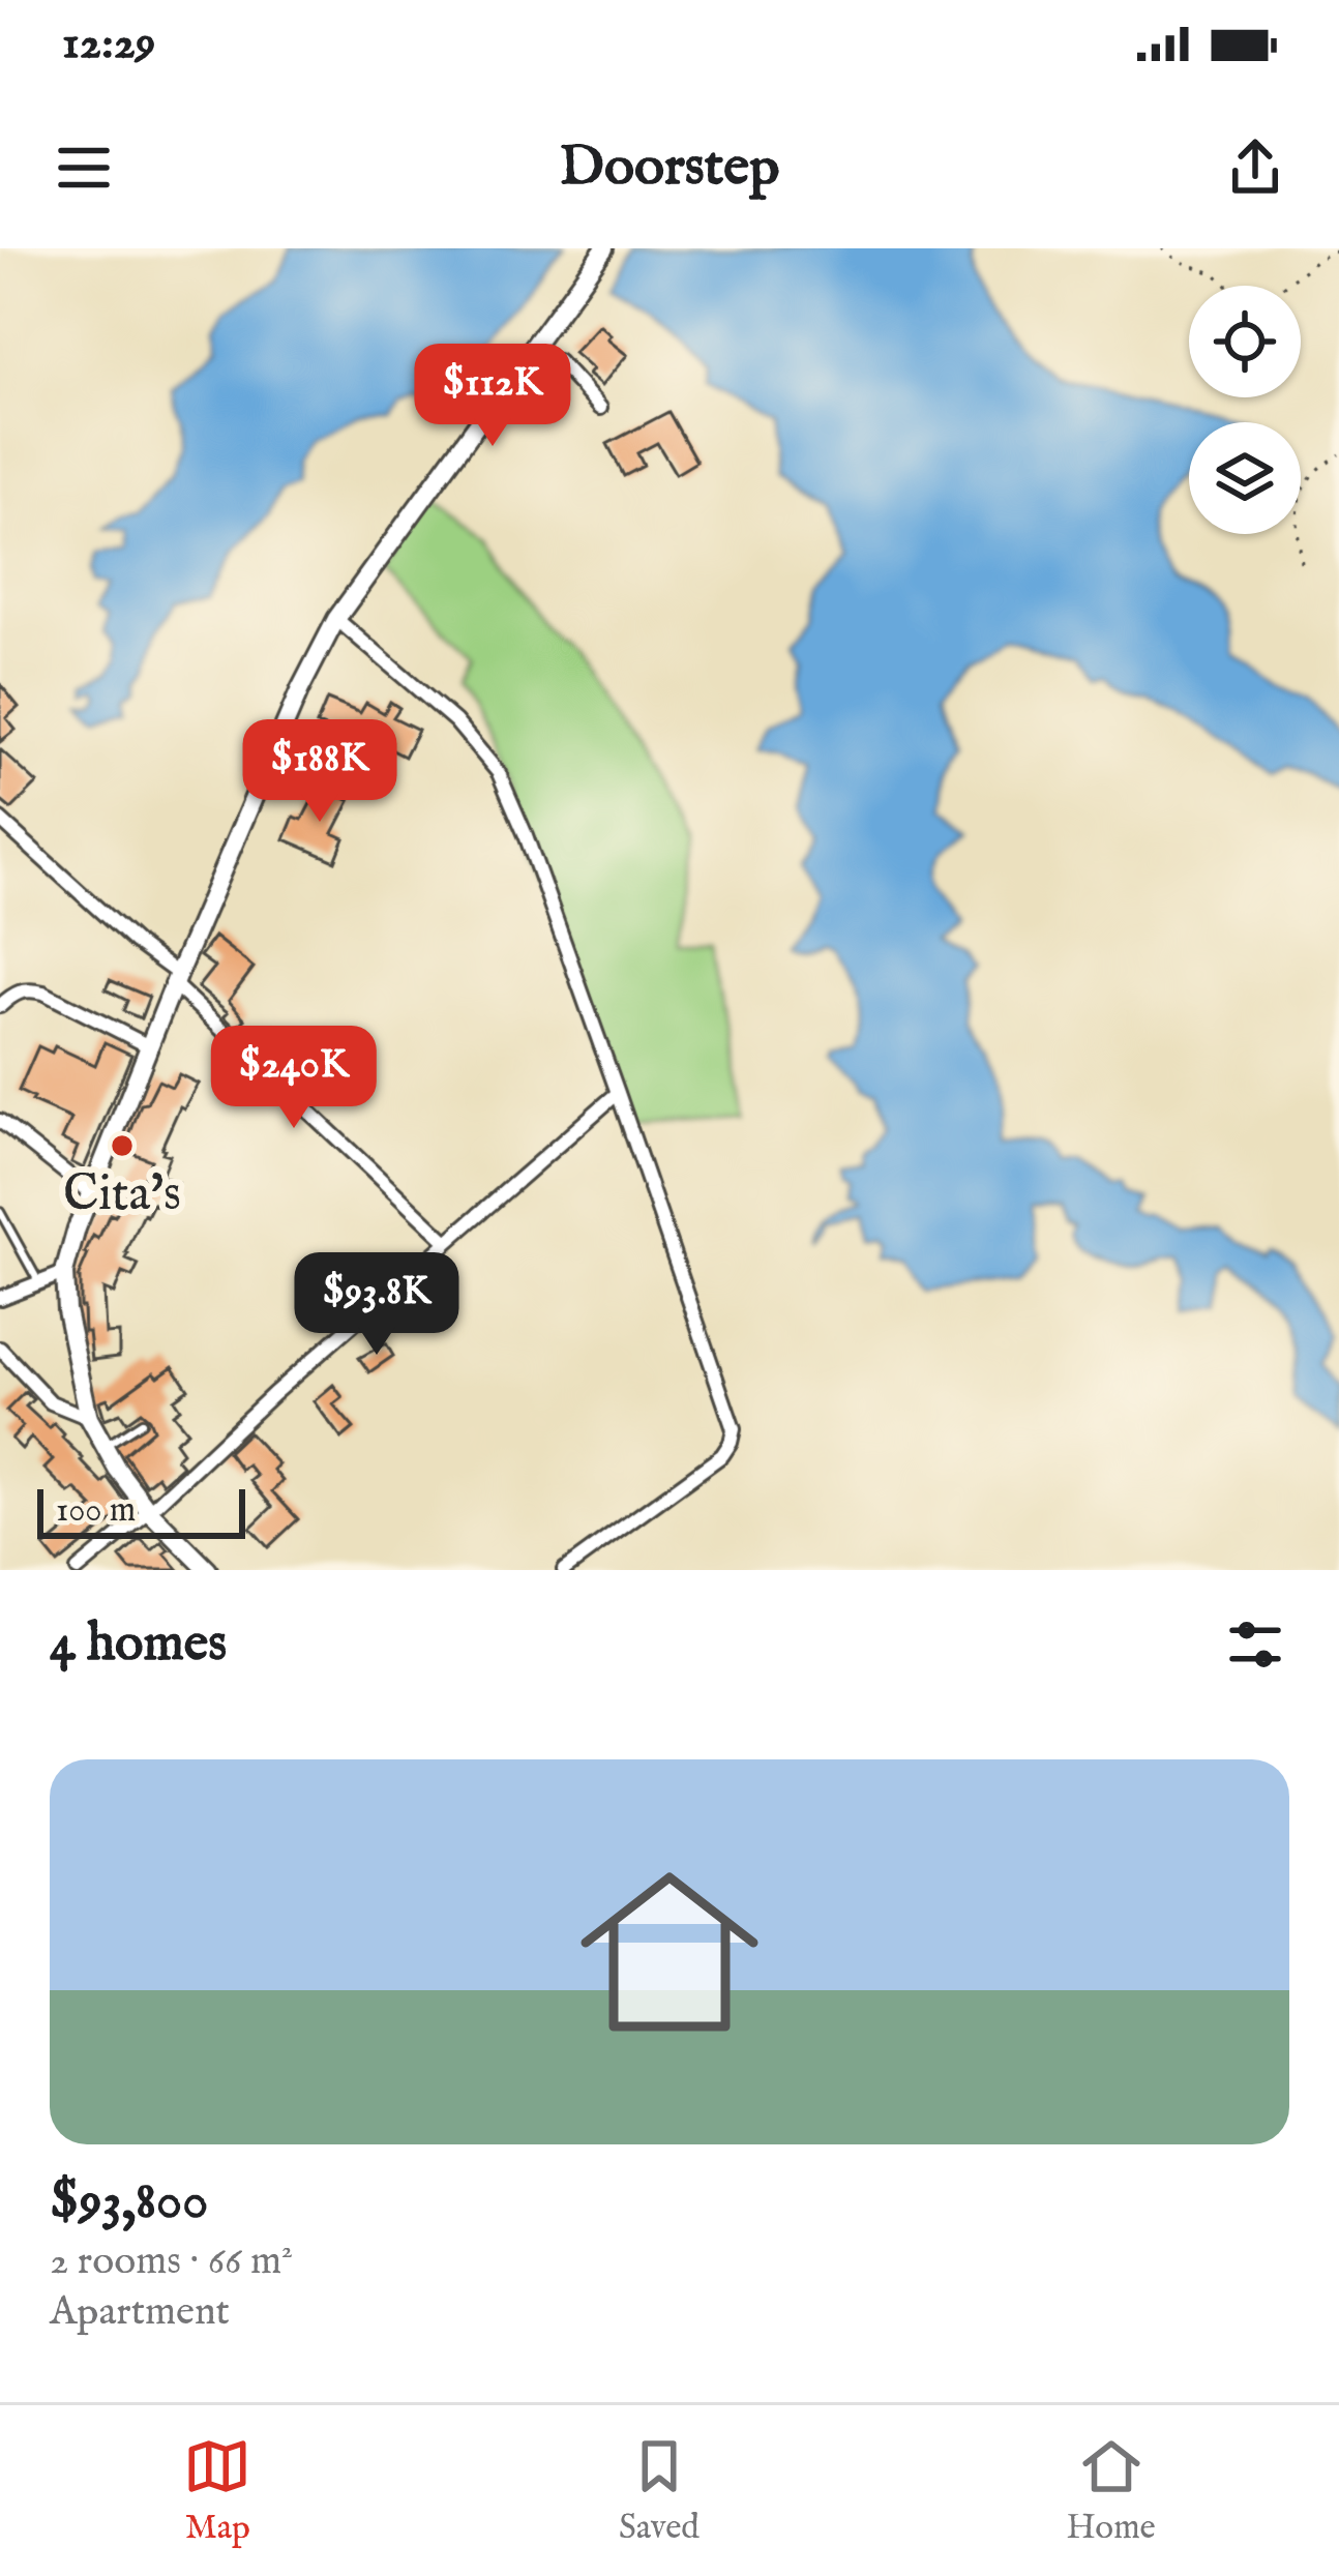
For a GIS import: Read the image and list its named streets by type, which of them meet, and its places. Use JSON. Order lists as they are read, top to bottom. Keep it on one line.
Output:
{"places":["Cita's"],"scale_bar":"100 m","page":{"status":"12:29","header":"Doorstep","price":["$112K","$188K","$240K","$93.8K"],"scale":"100 m","heading":"4 homes","list":[{"name":"$93,800","note":"2 rooms · 66 m² · Apartment"}],"tabs":["Map","Saved","Home"]}}
